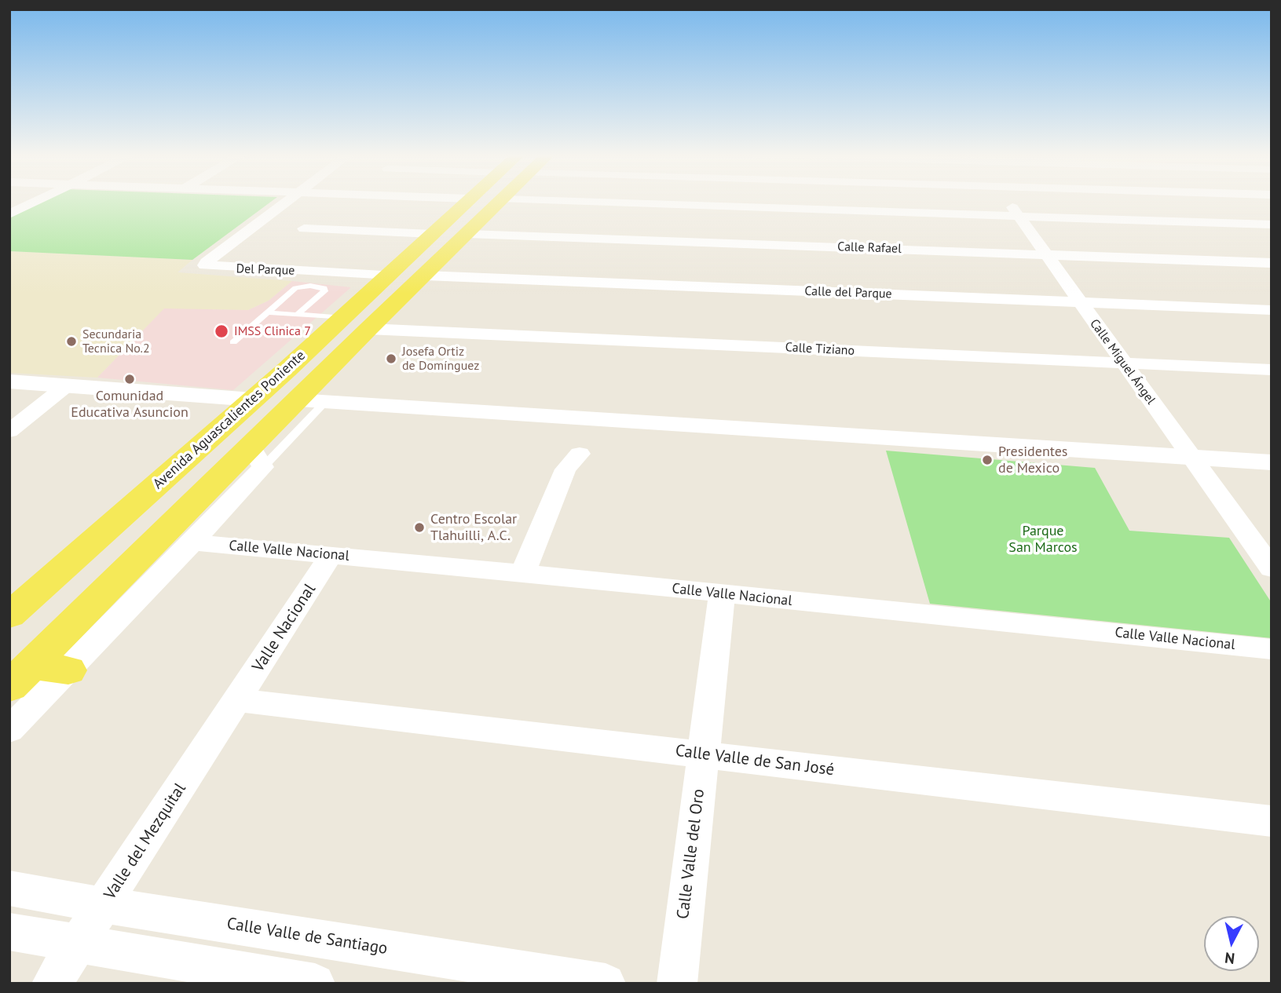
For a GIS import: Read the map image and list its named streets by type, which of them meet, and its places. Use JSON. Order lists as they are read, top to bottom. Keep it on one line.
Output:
{"streets":{"main road":["Avenida Aguascalientes Poniente"],"street":["Calle Rafael","Del Parque","Calle del Parque","Calle Tiziano","Calle Miguel Ángel","Calle Valle Nacional","Valle Nacional","Calle Valle de San José","Valle del Mezquital","Calle Valle del Oro","Calle Valle de Santiago"]},"crossings":[["Calle Rafael","Calle Miguel Ángel"],["Calle Rafael","Avenida Aguascalientes Poniente"],["Del Parque","Avenida Aguascalientes Poniente"],["Calle del Parque","Calle Miguel Ángel"],["Calle del Parque","Avenida Aguascalientes Poniente"],["Calle Tiziano","Calle Miguel Ángel"],["Calle Tiziano","Avenida Aguascalientes Poniente"],["Avenida Aguascalientes Poniente","Calle Valle Nacional"],["Calle Valle Nacional","Valle Nacional"],["Calle Valle Nacional","Calle Valle del Oro"],["Valle Nacional","Calle Valle de San José"],["Valle Nacional","Valle del Mezquital"],["Calle Valle de San José","Valle del Mezquital"],["Calle Valle de San José","Calle Valle del Oro"],["Valle del Mezquital","Calle Valle de Santiago"]],"parks":["Parque San Marcos"],"places":["IMSS Clinica 7","Secundaria Tecnica No.2","Josefa Ortiz de Domínguez","Comunidad Educativa Asuncion","Presidentes de Mexico","Centro Escolar Tlahuilli, A.C."],"north":"bottom"}
